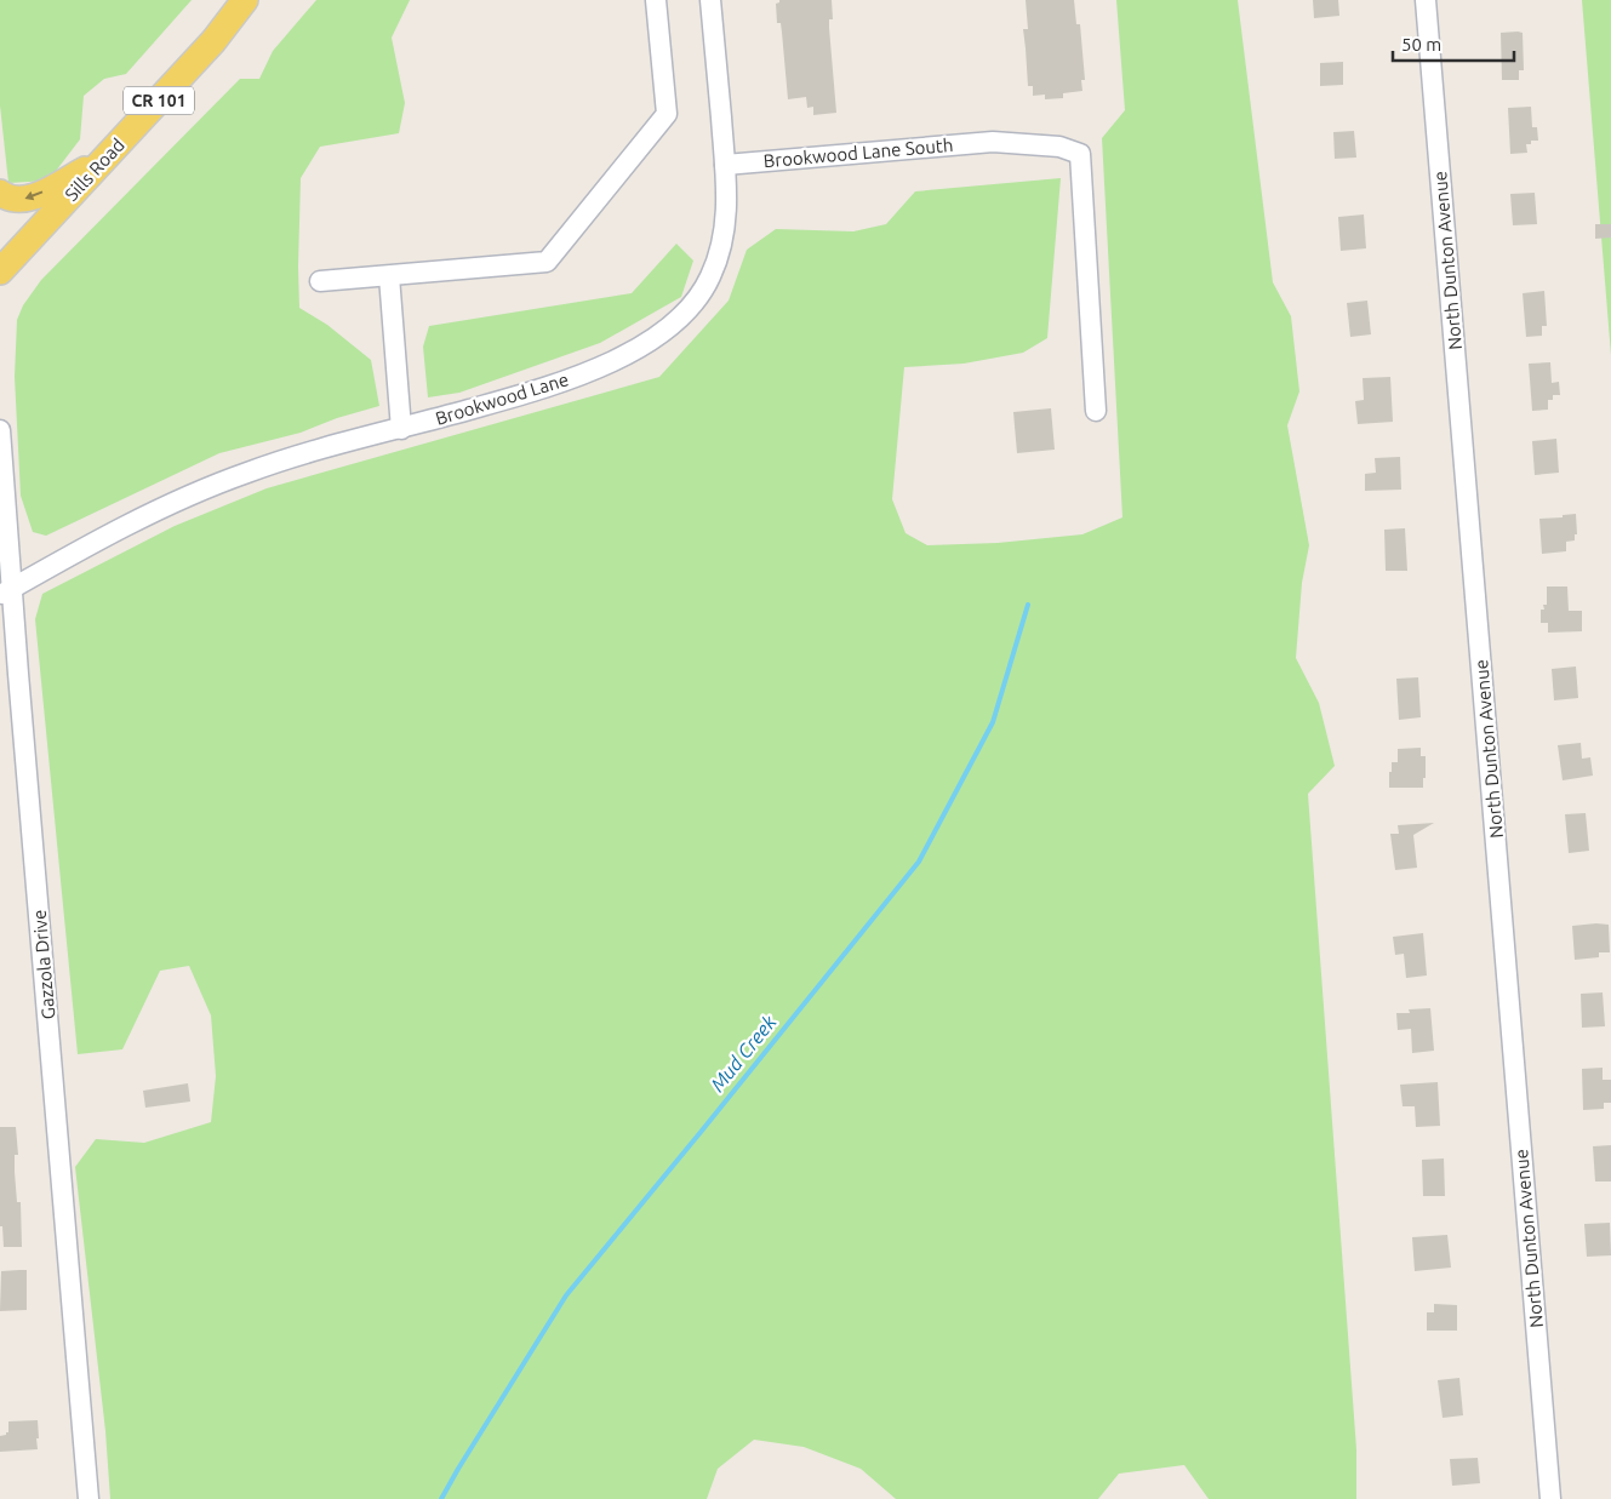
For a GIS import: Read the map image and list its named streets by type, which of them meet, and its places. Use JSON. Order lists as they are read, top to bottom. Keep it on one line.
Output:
{"streets":{"main road":["CR 101","Sills Road"],"street":["Brookwood Lane South","North Dunton Avenue","Brookwood Lane","Gazzola Drive"]},"crossings":[["Brookwood Lane South","Brookwood Lane"],["Brookwood Lane","Gazzola Drive"]],"water":["Mud Creek"],"scale_bar":"50 m"}
